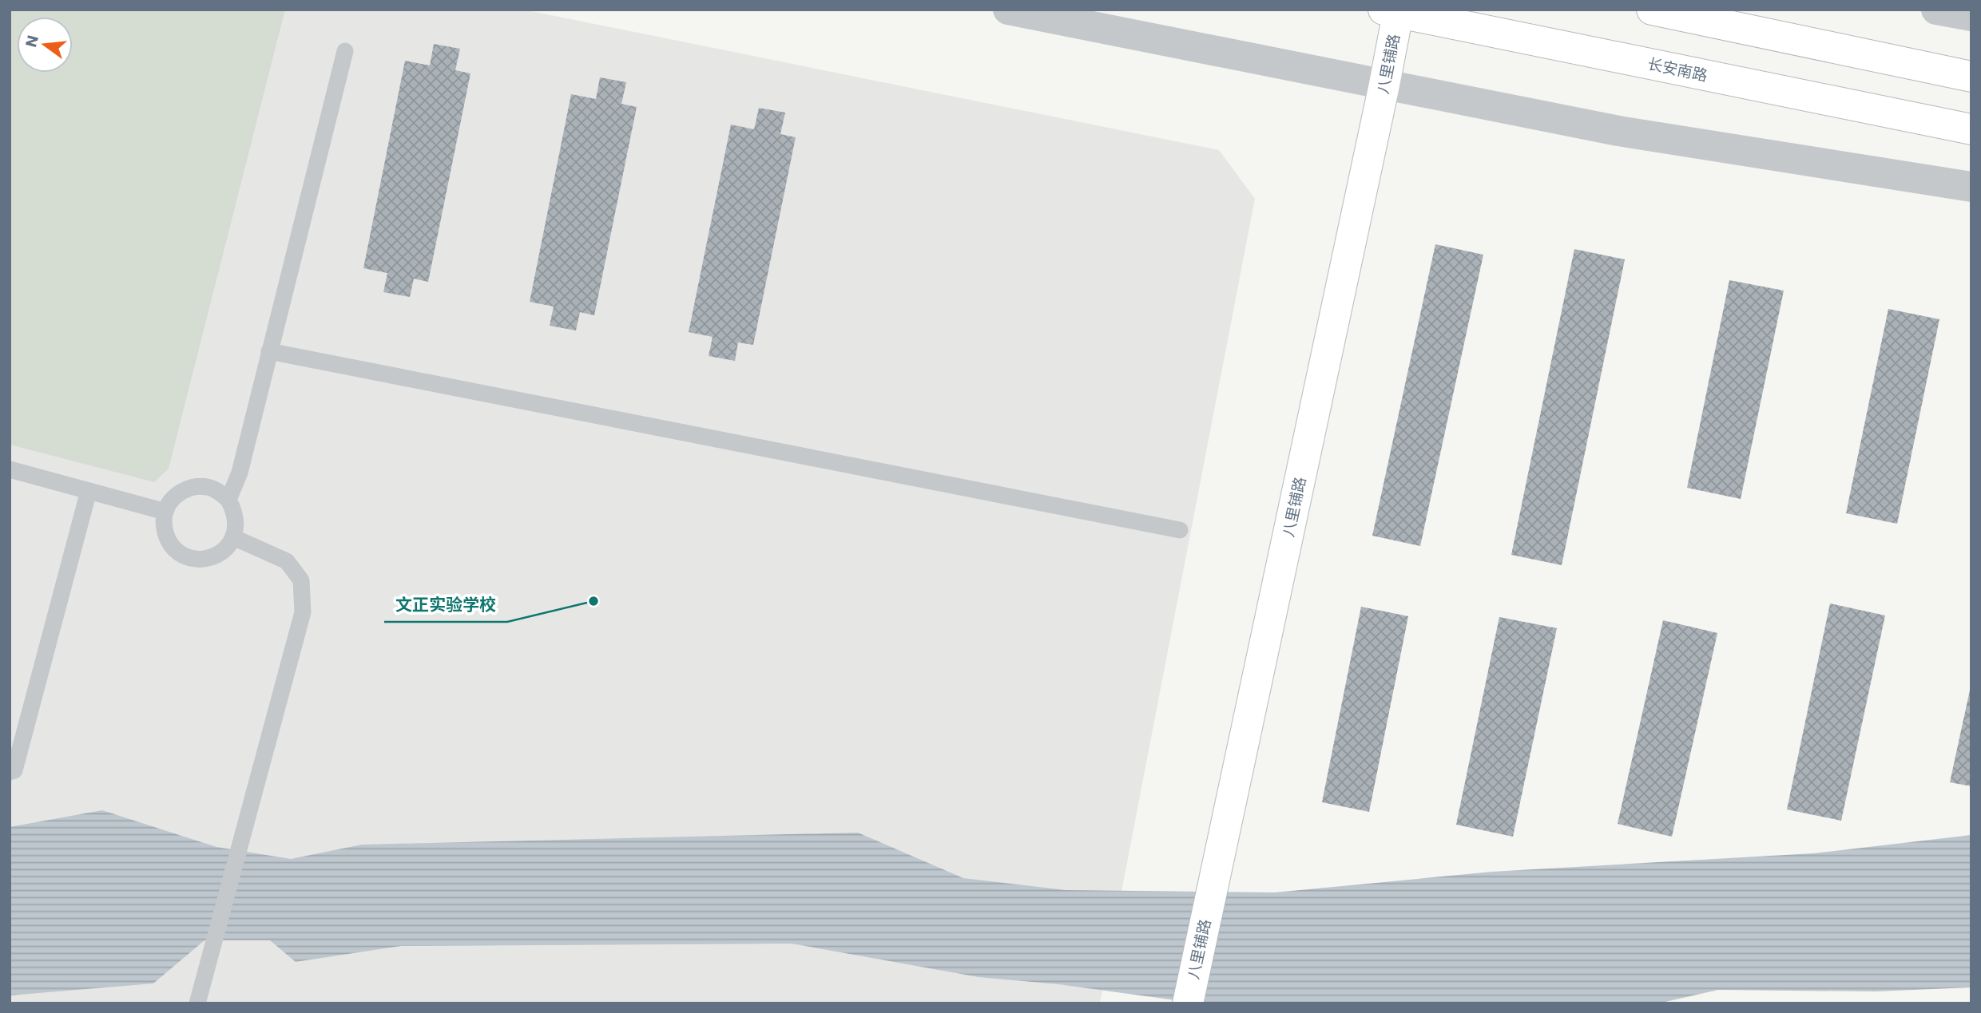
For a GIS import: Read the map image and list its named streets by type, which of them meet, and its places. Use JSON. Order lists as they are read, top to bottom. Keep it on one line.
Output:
{"streets":{"street":["八里铺路","长安南路"]},"crossings":[["八里铺路","长安南路"]],"places":["文正实验学校"],"north":"left"}
